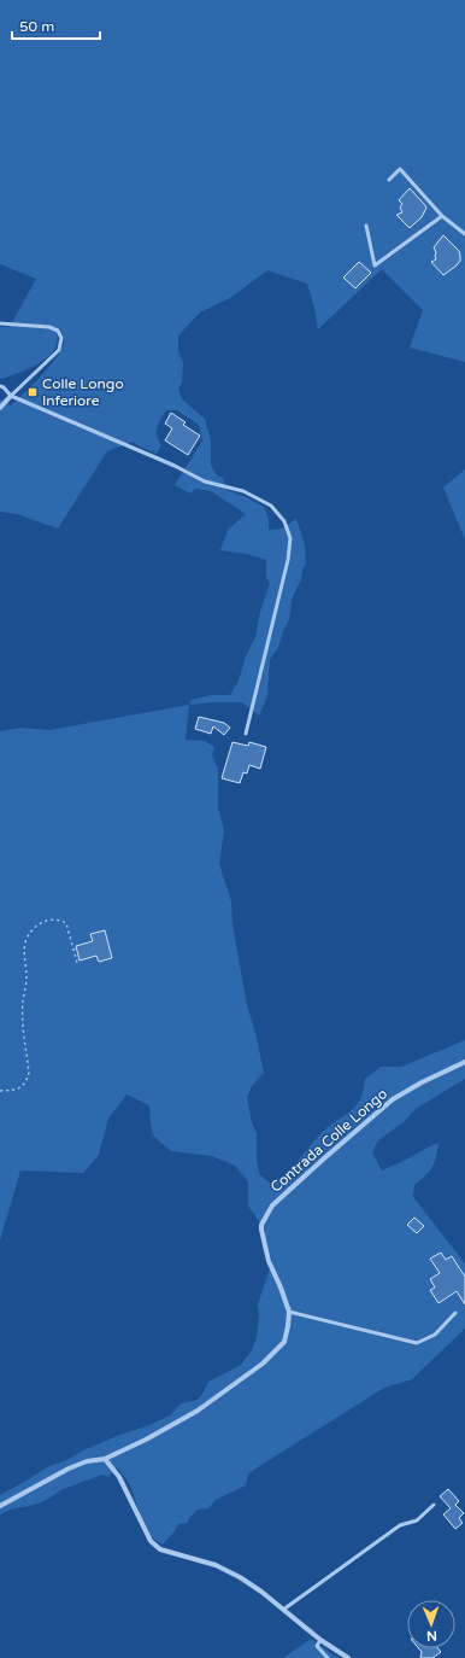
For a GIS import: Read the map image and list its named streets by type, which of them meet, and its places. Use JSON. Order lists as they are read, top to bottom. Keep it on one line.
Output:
{"streets":{"street":["Contrada Colle Longo"]},"places":{"transit":["Colle Longo Inferiore"]},"scale_bar":"50 m","north":"bottom"}
